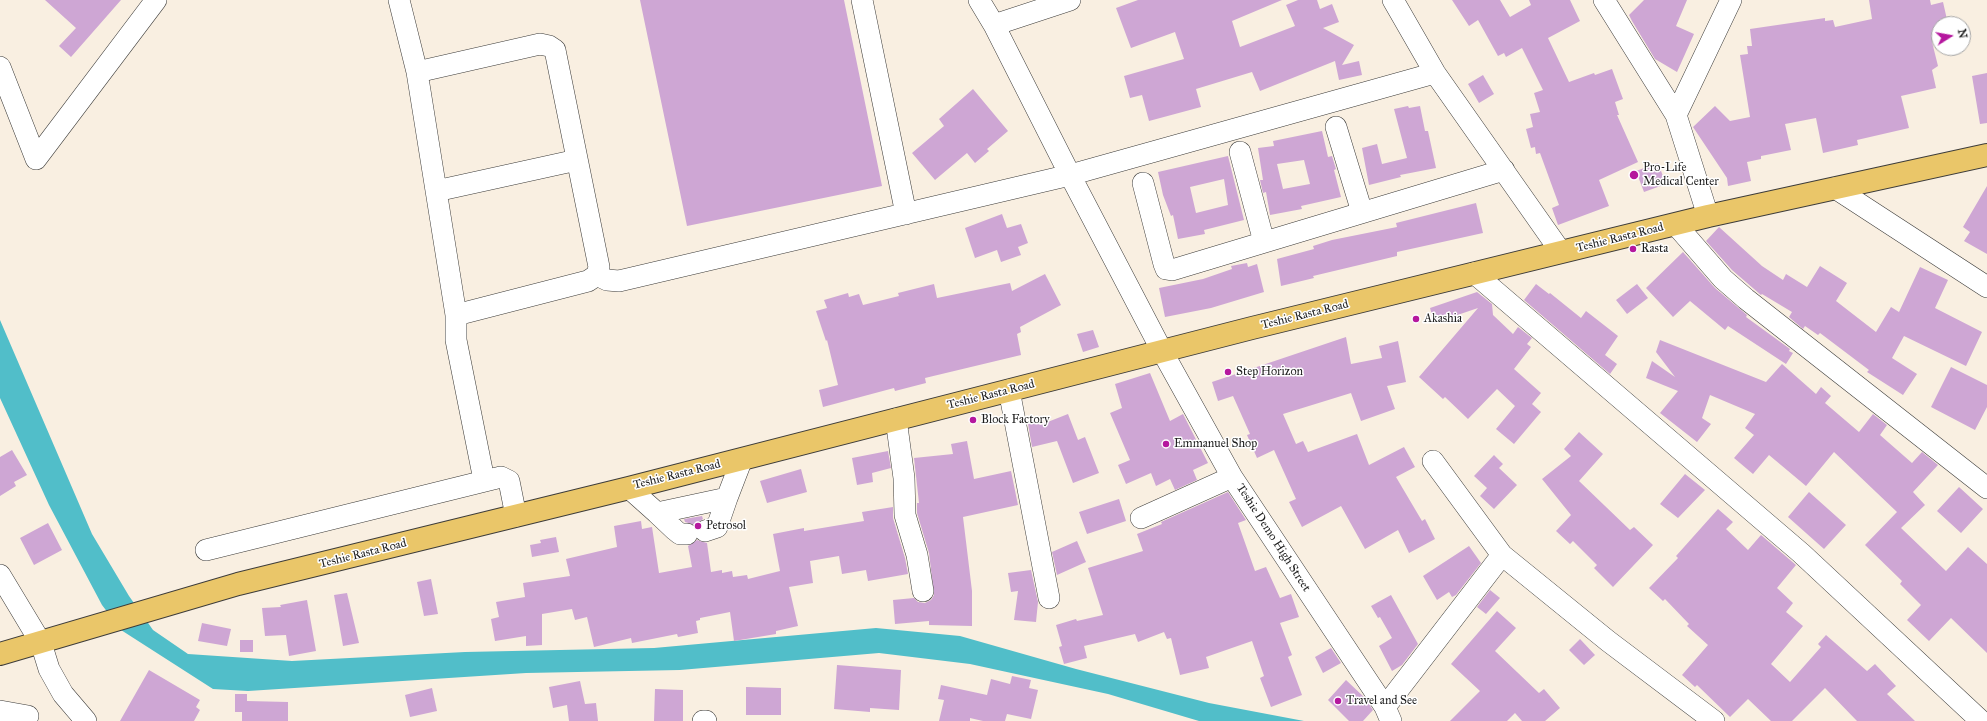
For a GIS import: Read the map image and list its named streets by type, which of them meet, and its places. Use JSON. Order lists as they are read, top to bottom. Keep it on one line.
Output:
{"streets":{"main road":["Teshie Rasta Road"],"street":["Teshie Demo High Street"]},"crossings":[["Teshie Rasta Road","Teshie Demo High Street"]],"places":["Pro-Life Medical Center","Rasta","Akashia","Step Horizon","Block Factory","Emmanuel Shop","Petrosol","Travel and See"],"north":"right"}
